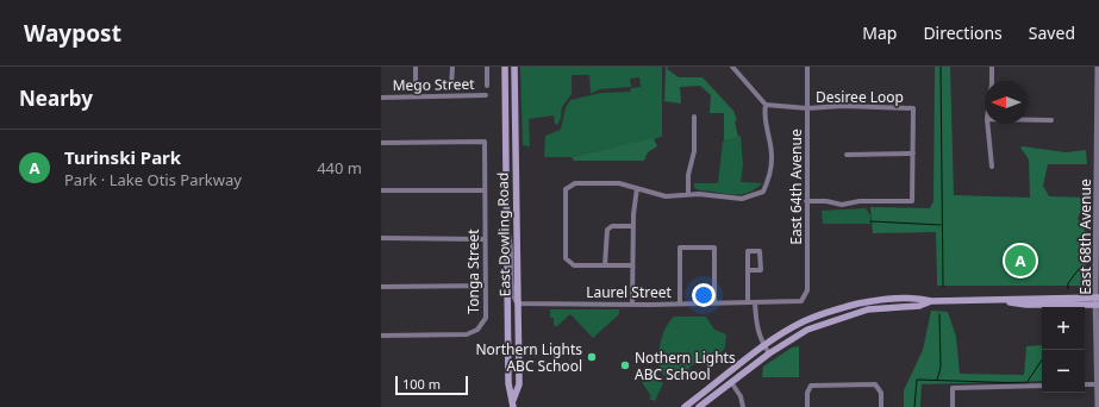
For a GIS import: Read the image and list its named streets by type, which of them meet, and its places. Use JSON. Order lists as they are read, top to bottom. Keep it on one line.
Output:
{"streets":{"main road":["East Dowling Road"],"street":["Mego Street","Desiree Loop","East 64th Avenue","East 68th Avenue","Tonga Street","Laurel Street"]},"crossings":[["Desiree Loop","East 64th Avenue"],["East 64th Avenue","Laurel Street"],["East Dowling Road","Laurel Street"]],"places":["Northern Lights ABC School","Nothern Lights ABC School"],"scale_bar":"100 m","north":"left","page":{"header":"Waypost","nav":["Map","Directions","Saved"],"heading":"Nearby","list":[{"mark":"A","name":"Turinski Park","note":"Park · Lake Otis Parkway","value":"440 m"}],"pins":"A","map_buttons":["+","−"],"scale":"100 m"}}
